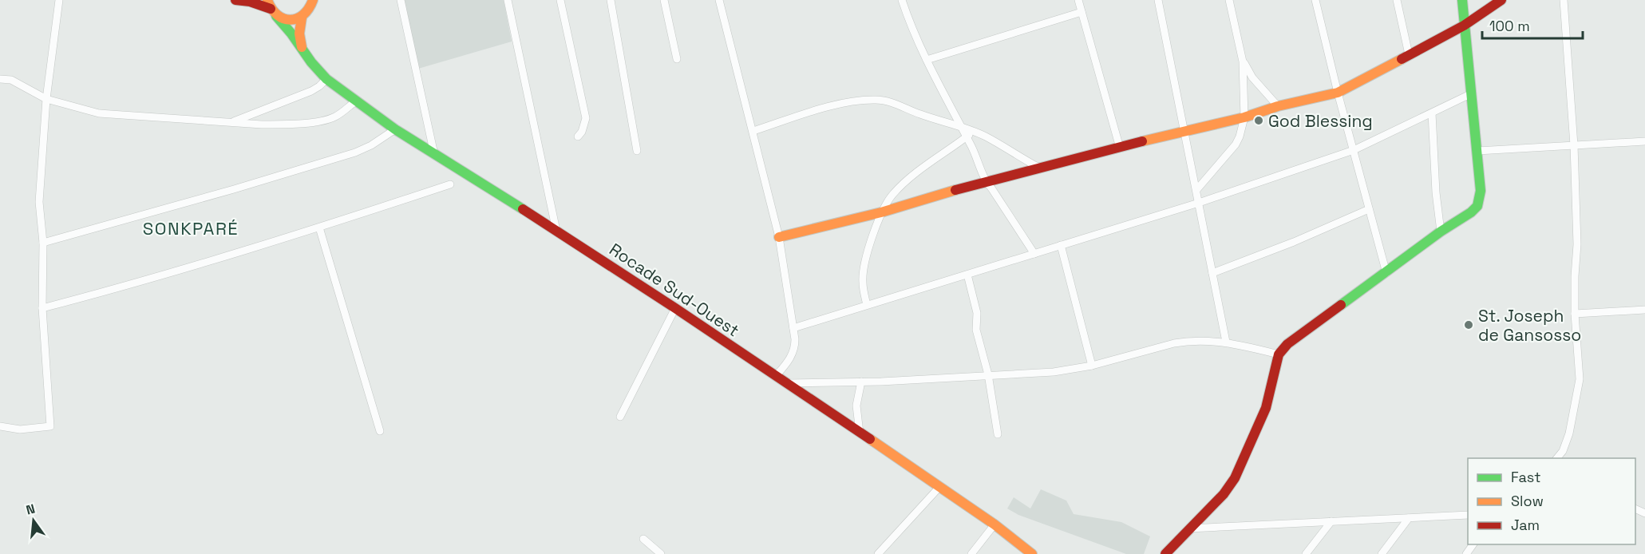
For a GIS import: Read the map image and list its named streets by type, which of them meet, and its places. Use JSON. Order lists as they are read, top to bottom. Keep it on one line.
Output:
{"streets":{"street":["Rocade Sud-Ouest"]},"districts":["SONKPARÉ"],"places":["God Blessing","St. Joseph de Gansosso"],"legend":["Fast","Slow","Jam"],"scale_bar":"100 m","north":"top"}
